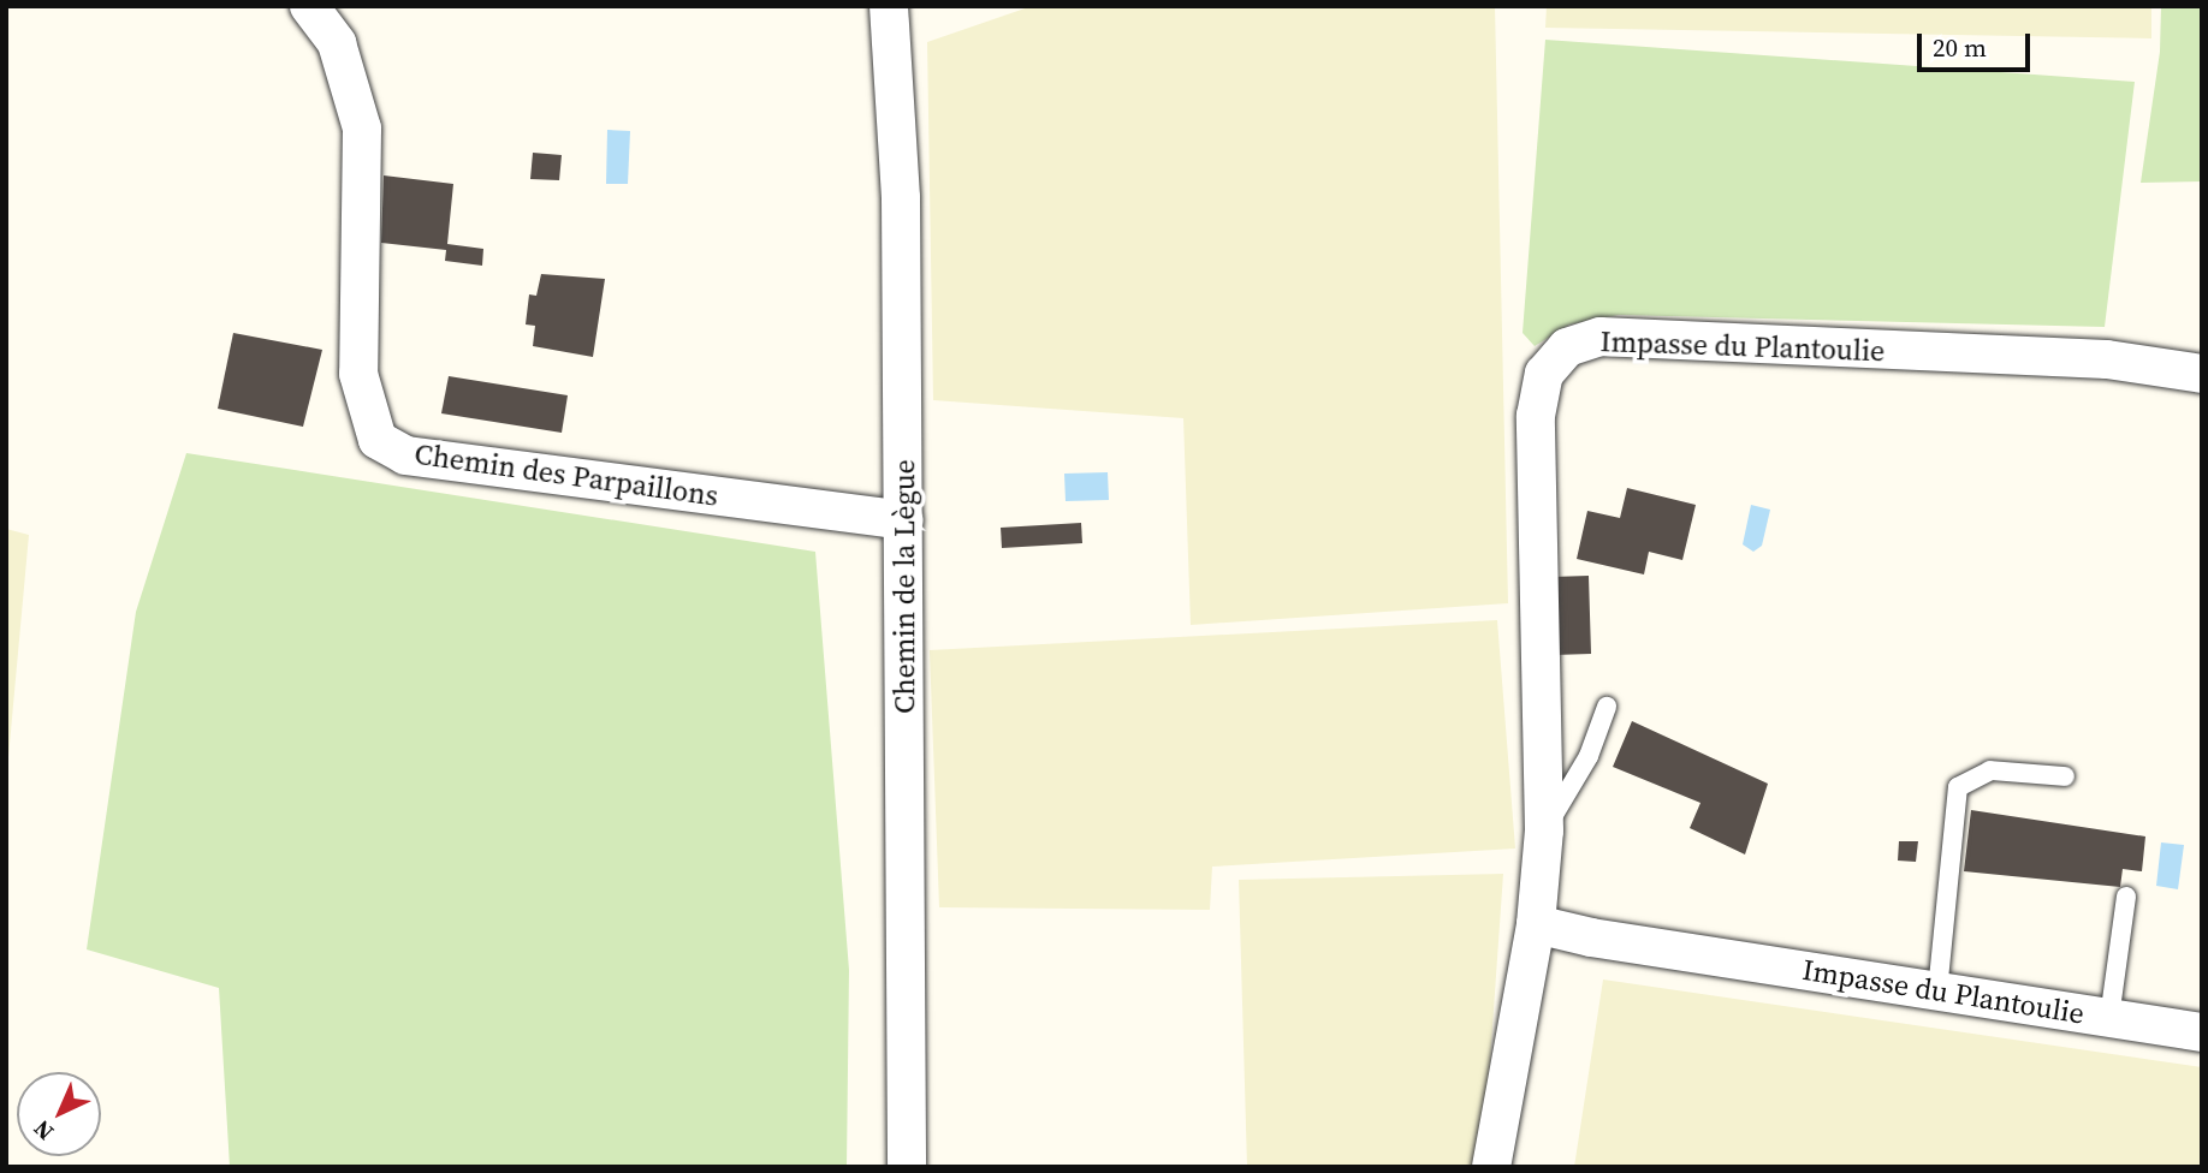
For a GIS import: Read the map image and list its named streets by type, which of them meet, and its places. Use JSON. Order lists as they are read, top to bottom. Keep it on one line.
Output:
{"streets":{"street":["Impasse du Plantoulie","Chemin des Parpaillons","Chemin de la Lègue"]},"crossings":[["Chemin des Parpaillons","Chemin de la Lègue"]],"scale_bar":"20 m","north":"bottom left"}
